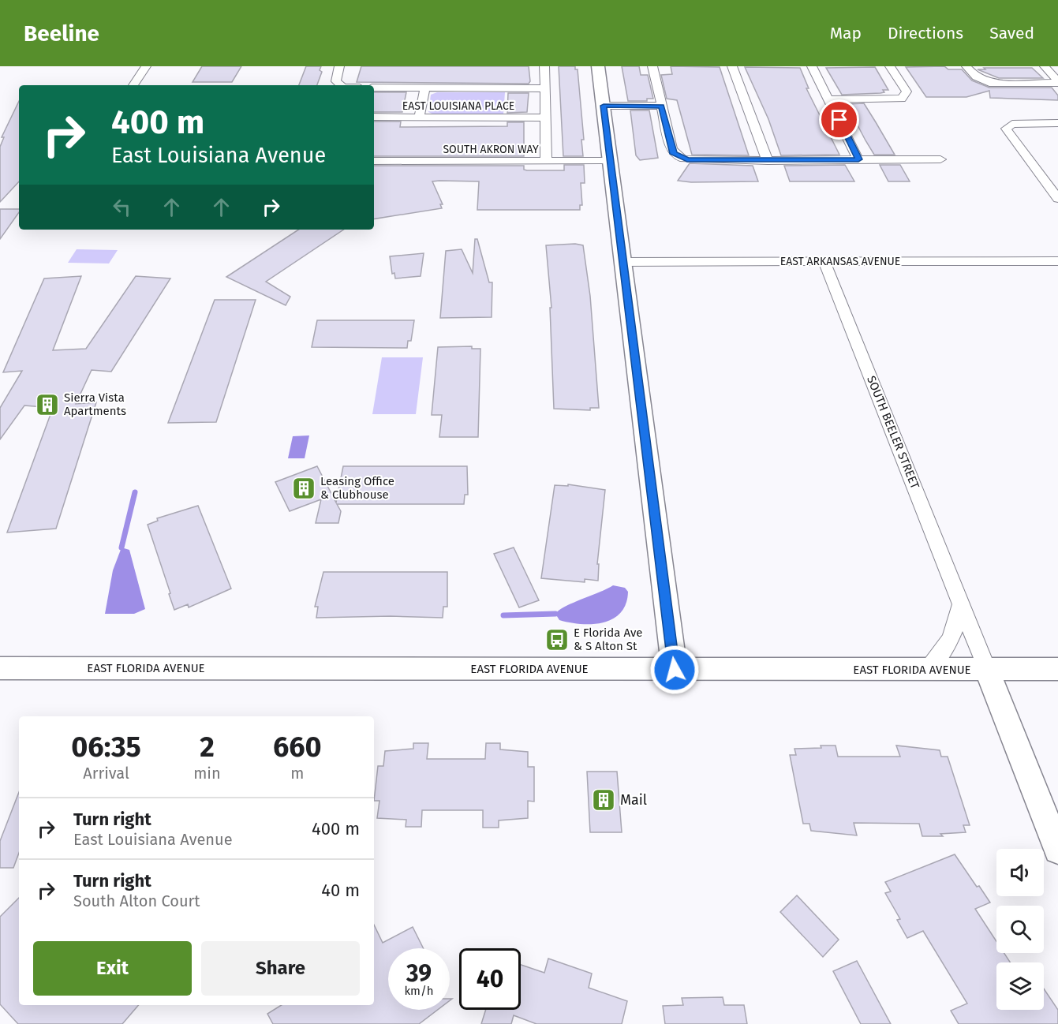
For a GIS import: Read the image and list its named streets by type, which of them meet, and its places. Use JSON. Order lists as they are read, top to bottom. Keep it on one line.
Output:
{"streets":{"street":["EAST LOUISIANA PLACE","SOUTH AKRON WAY","EAST ARKANSAS AVENUE","SOUTH BEELER STREET","EAST FLORIDA AVENUE"]},"crossings":[["EAST ARKANSAS AVENUE","SOUTH BEELER STREET"],["SOUTH BEELER STREET","EAST FLORIDA AVENUE"]],"places":{"building":["Sierra Vista Apartments","Leasing Office & Clubhouse","Mail"],"bus stop":["E Florida Ave & S Alton St"]},"page":{"header":"Beeline","nav":["Map","Directions","Saved"],"turn":["400 m","East Louisiana Avenue"],"eta":["06:35","Arrival","2","min","660","m"],"list":[{"name":"Turn right","note":"East Louisiana Avenue","value":"400 m"},{"name":"Turn right","note":"South Alton Court","value":"40 m"}],"buttons":["Exit","Share"],"speed":"39 km/h","limit":"40"}}
